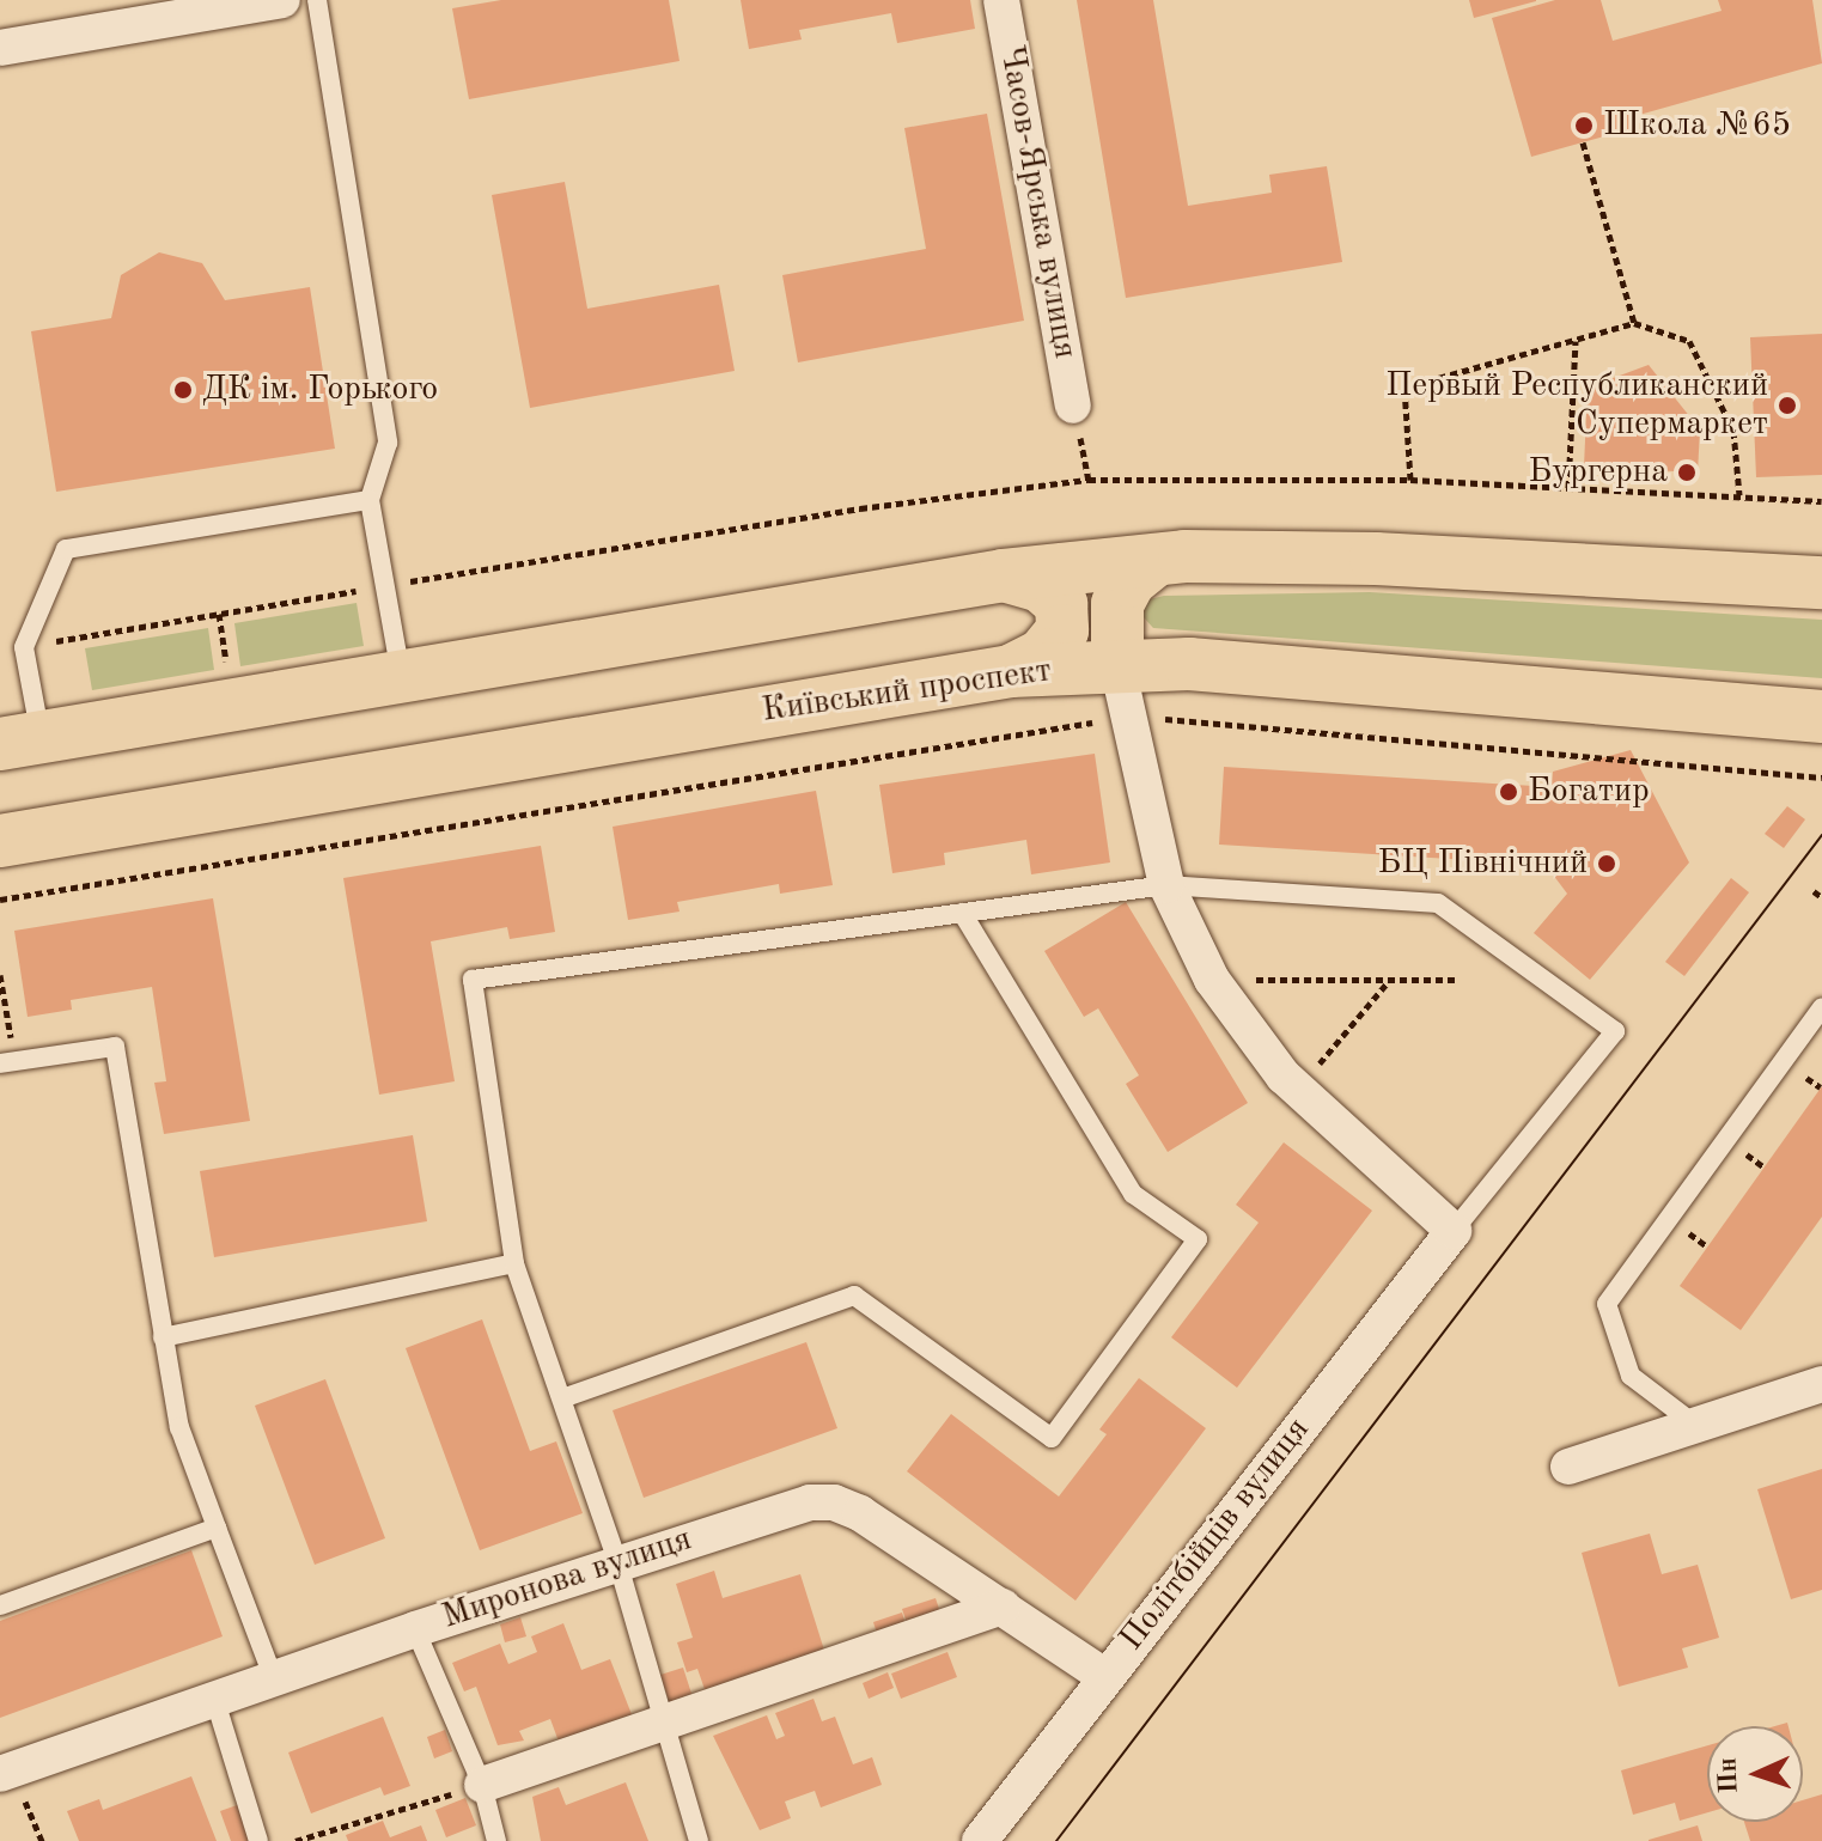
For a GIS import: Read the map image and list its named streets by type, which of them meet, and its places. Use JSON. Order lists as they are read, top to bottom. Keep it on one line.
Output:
{"streets":{"main road":["Київський проспект"],"street":["Часов-Ярська вулиця","Політбійців вулиця","Миронова вулиця"]},"crossings":[["Політбійців вулиця","Миронова вулиця"]],"places":["Школа №65","ДК ім. Горького","Первый Республиканский Супермаркет","Бургерна","Богатир","БЦ Північний"],"north":"left"}
